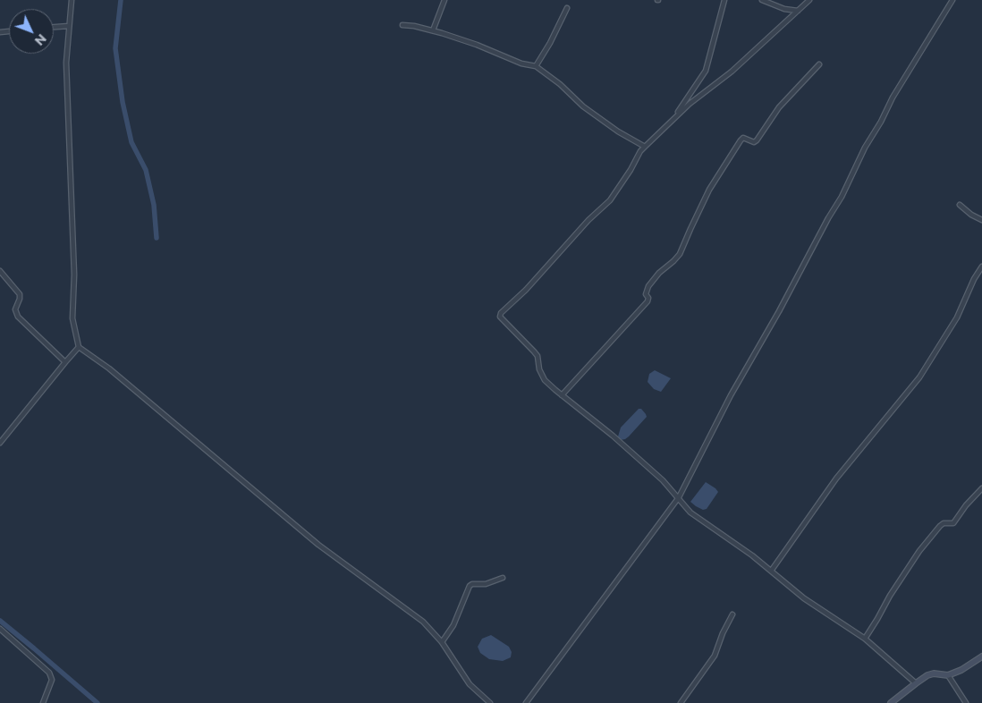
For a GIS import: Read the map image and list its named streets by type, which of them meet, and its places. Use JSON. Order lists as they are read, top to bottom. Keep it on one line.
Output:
{"north":"bottom right"}
